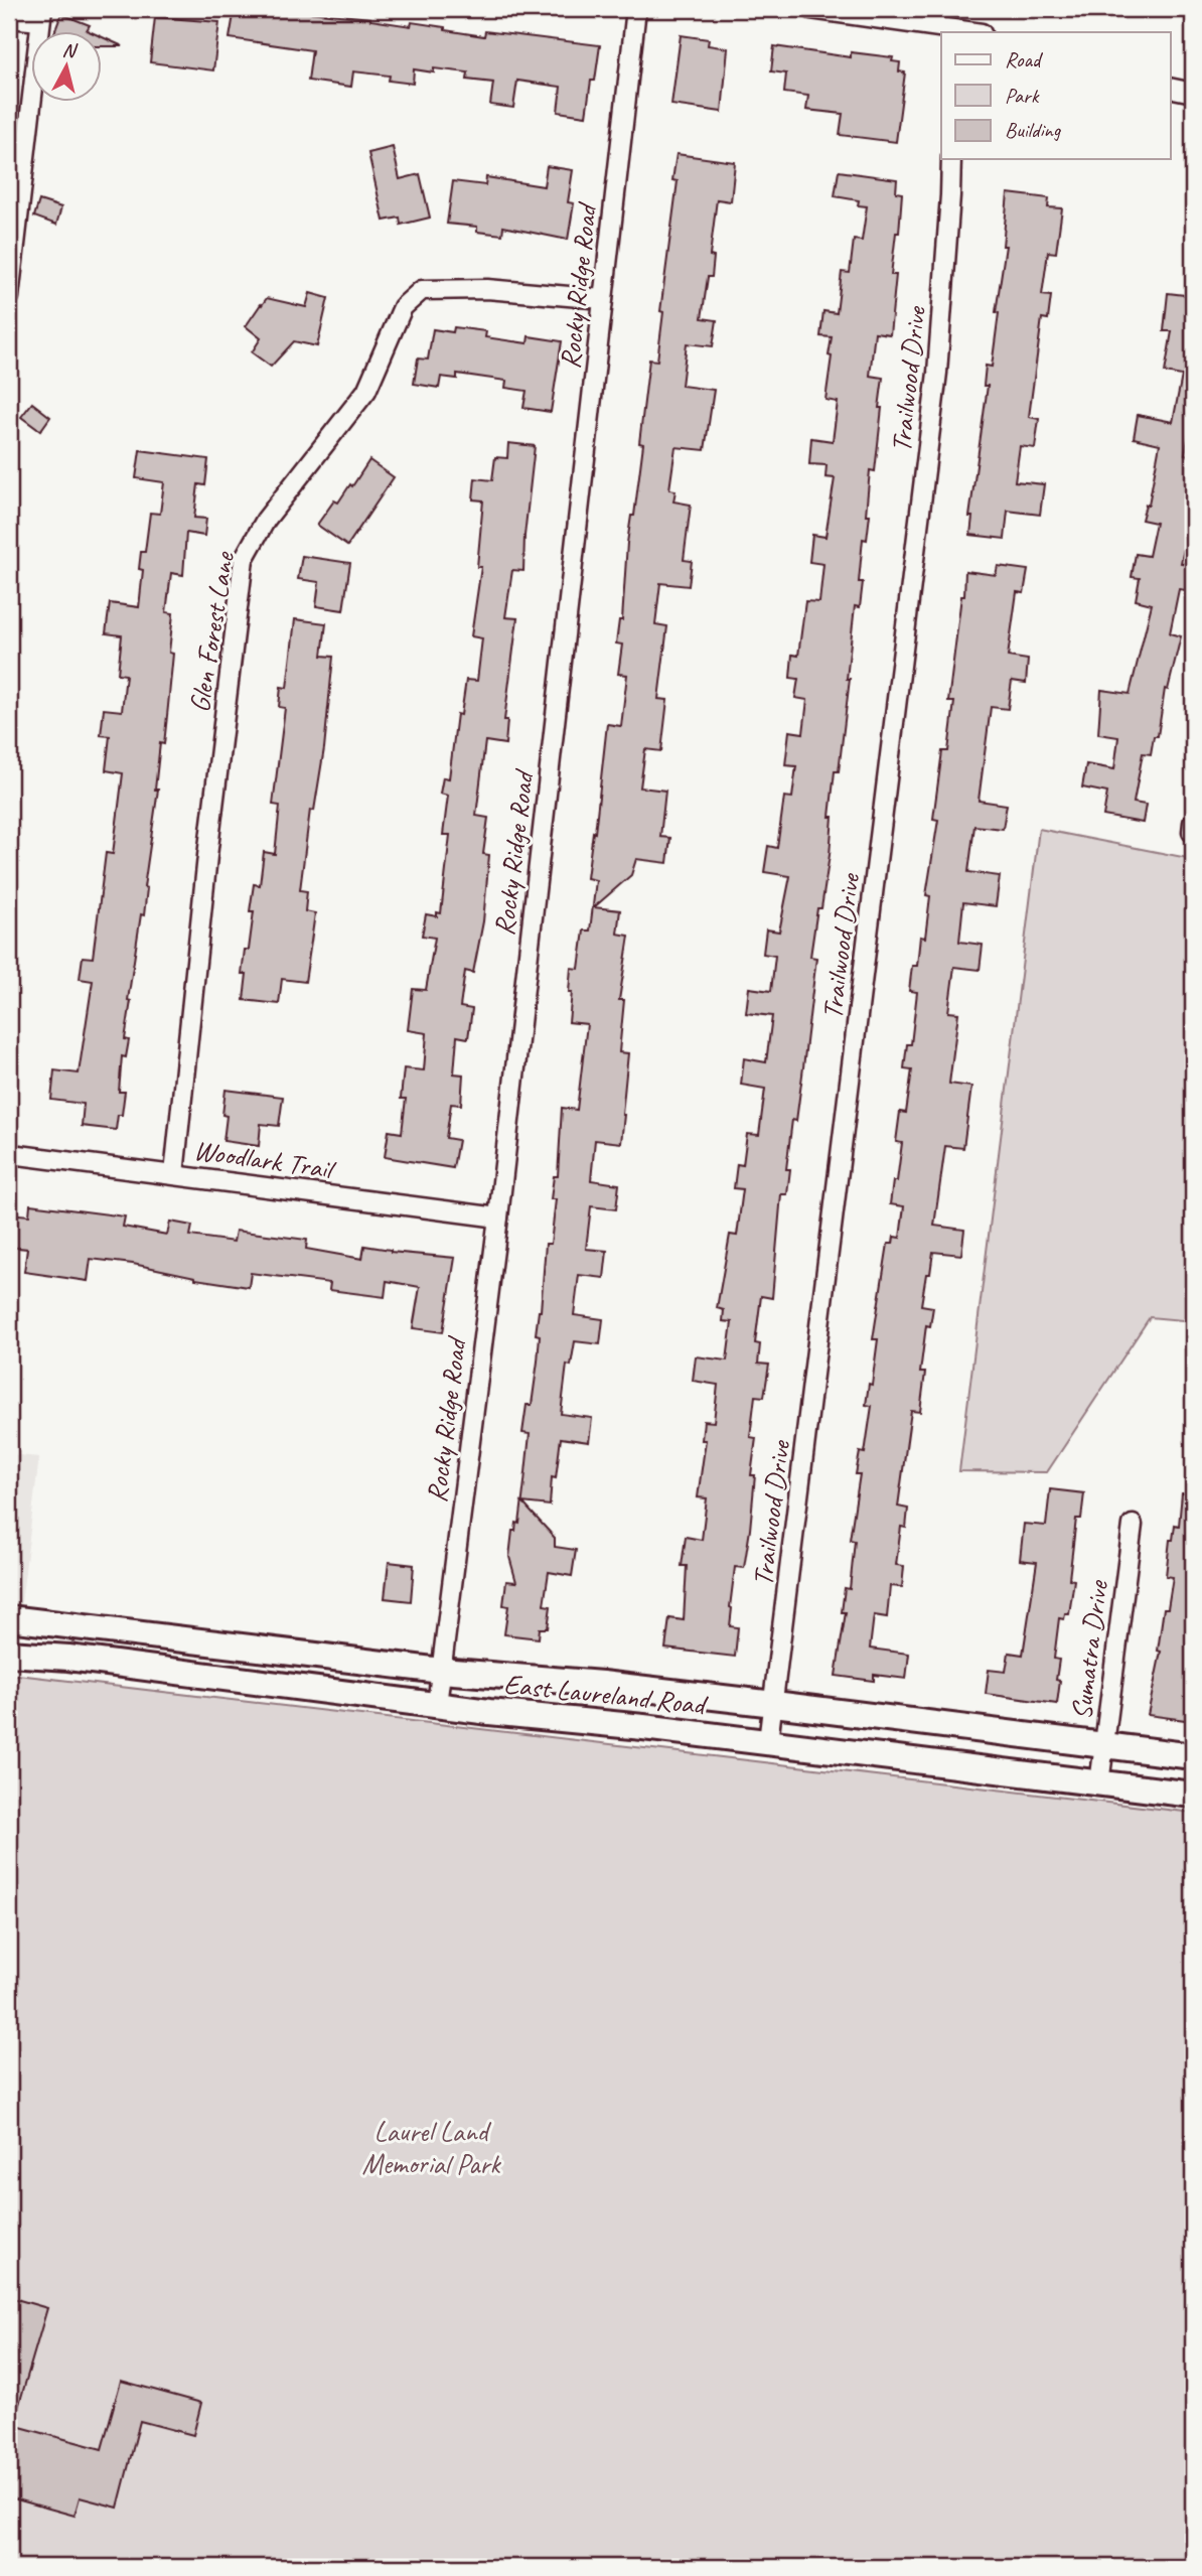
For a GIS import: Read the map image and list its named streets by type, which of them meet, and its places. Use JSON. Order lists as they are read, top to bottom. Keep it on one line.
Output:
{"streets":{"main road":["East Laureland Road"],"street":["Rocky Ridge Road","Trailwood Drive","Glen Forest Lane","Woodlark Trail","Sumatra Drive"]},"crossings":[["Rocky Ridge Road","Glen Forest Lane"],["Rocky Ridge Road","Woodlark Trail"],["Rocky Ridge Road","East Laureland Road"],["Trailwood Drive","East Laureland Road"],["Glen Forest Lane","Woodlark Trail"],["Sumatra Drive","East Laureland Road"]],"parks":["Laurel Land Memorial Park"],"legend":["Road","Park","Building"],"north":"top"}
